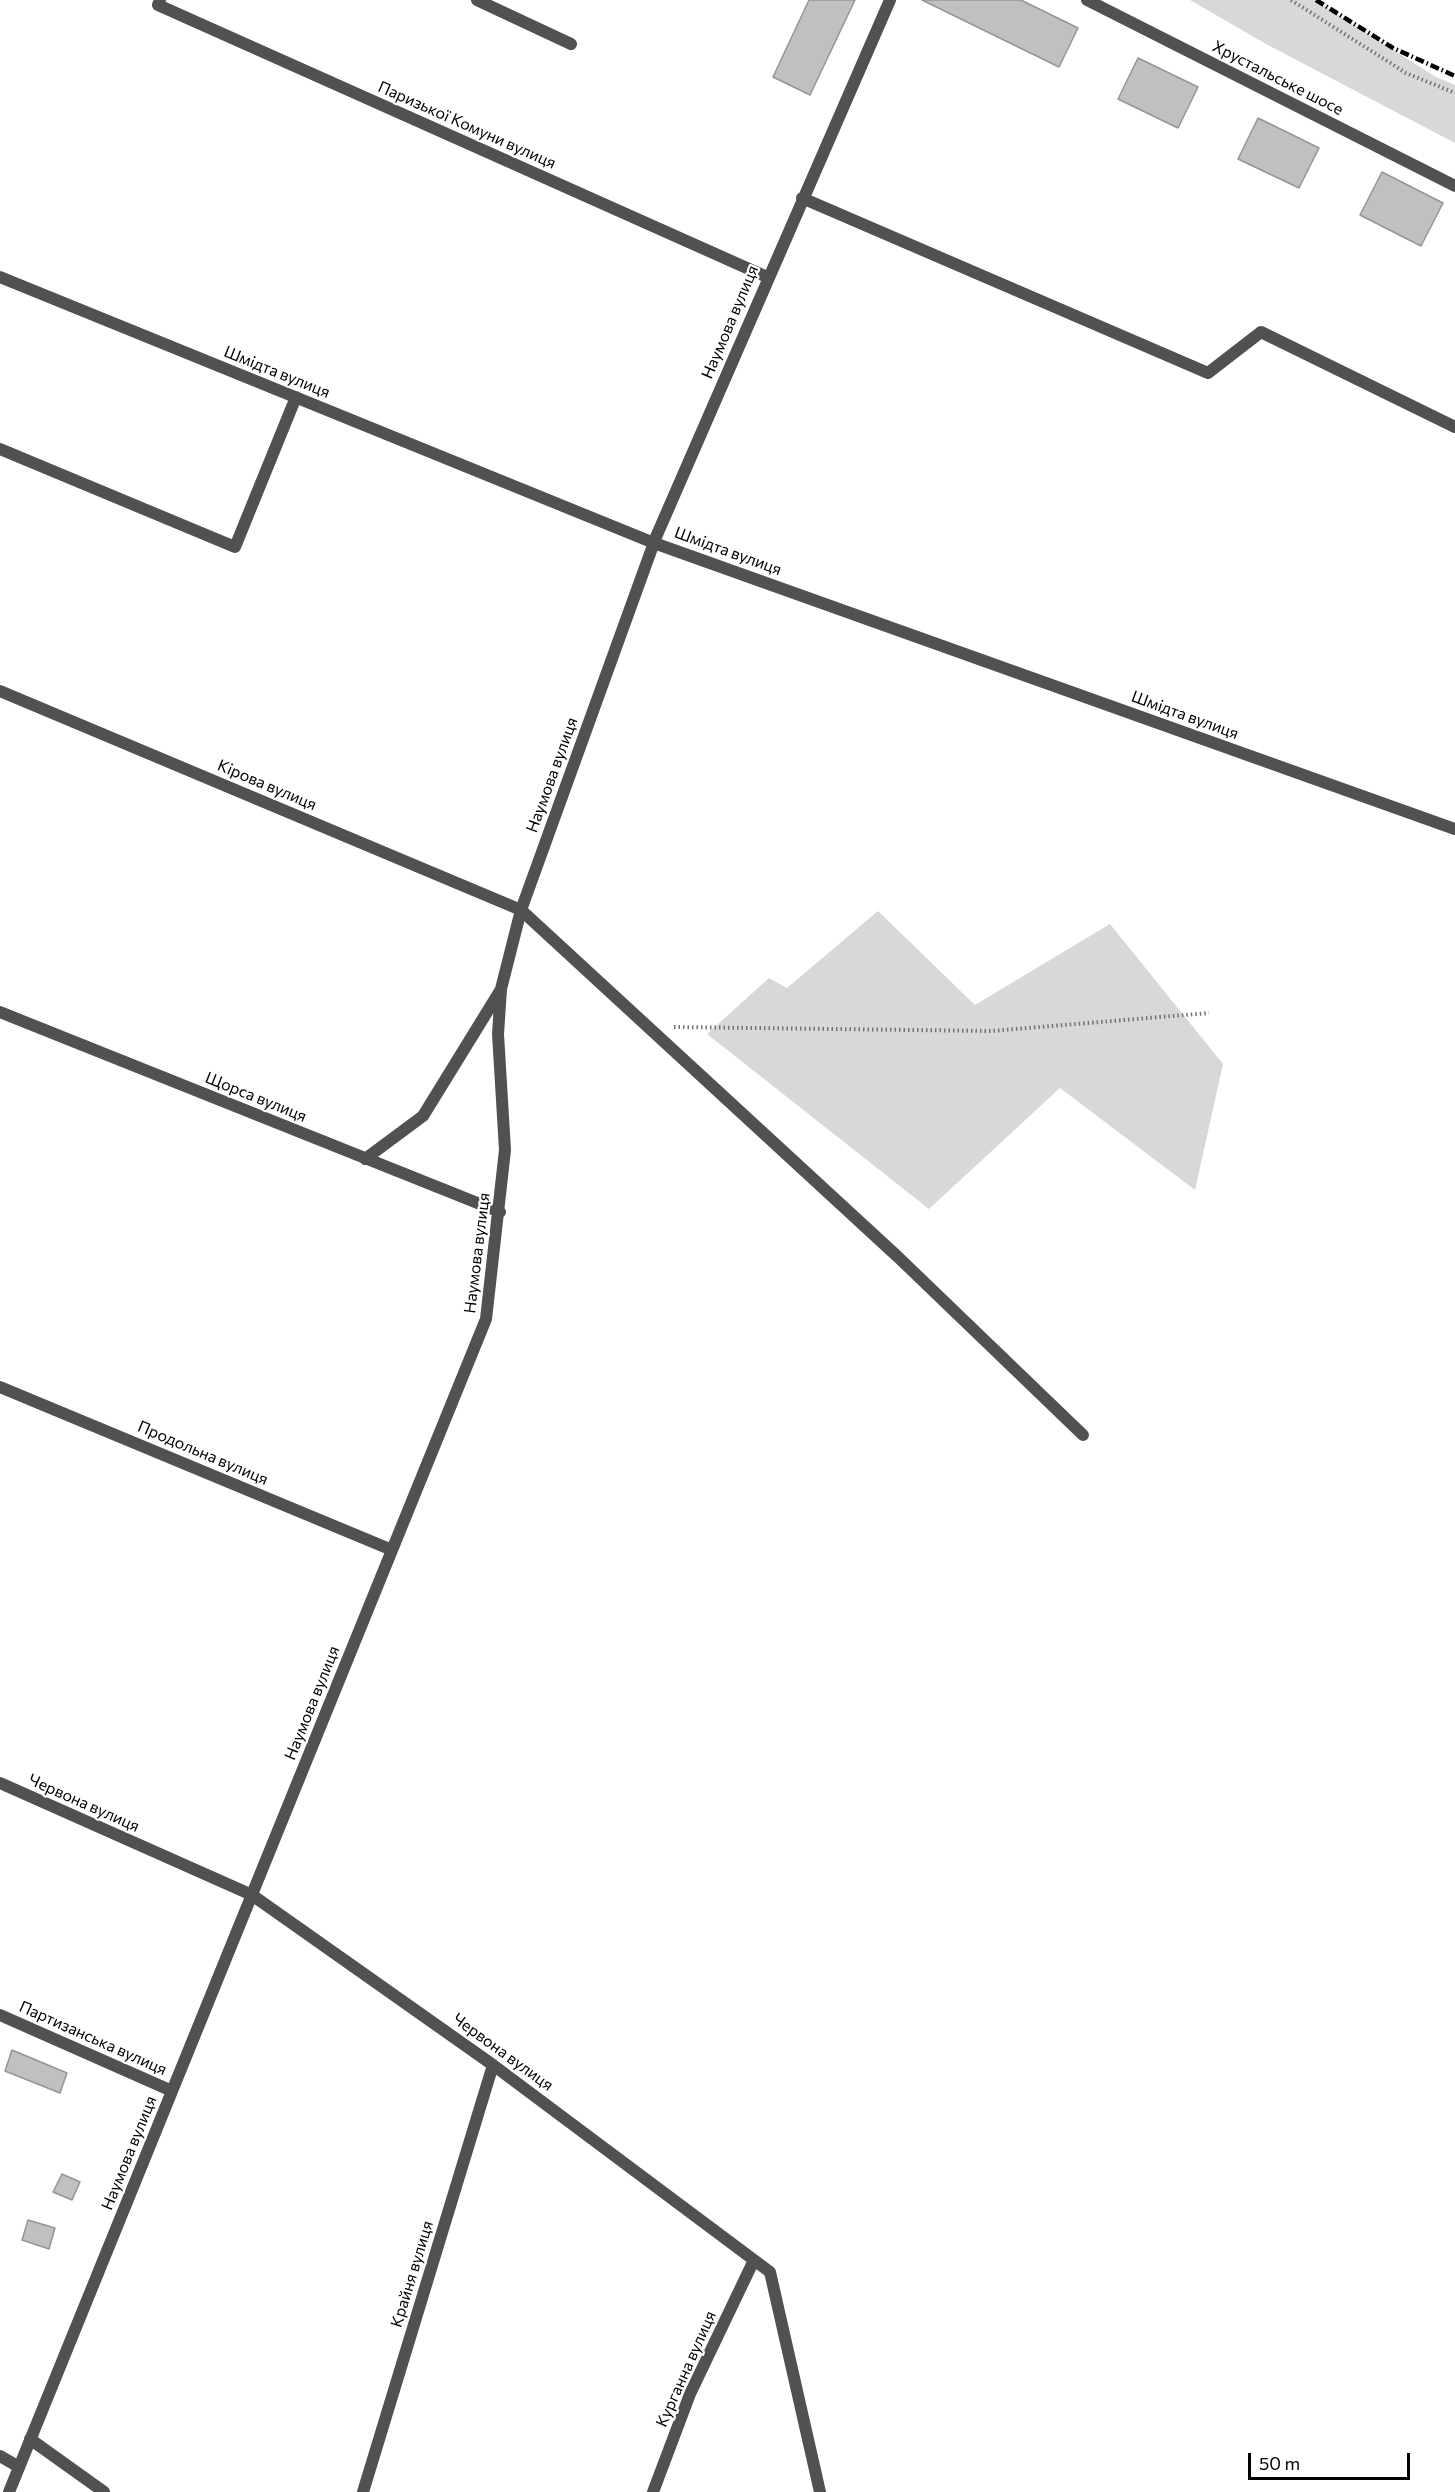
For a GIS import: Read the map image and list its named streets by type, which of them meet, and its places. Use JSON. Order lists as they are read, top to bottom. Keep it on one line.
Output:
{"streets":{"street":["Хрустальське шосе","Паризької Комуни вулиця","Наумова вулиця","Шмідта вулиця","Кірова вулиця","Щорса вулиця","Продольна вулиця","Червона вулиця","Партизанська вулиця","Крайня вулиця","Курганна вулиця"]},"crossings":[["Паризької Комуни вулиця","Наумова вулиця"],["Наумова вулиця","Шмідта вулиця"],["Наумова вулиця","Кірова вулиця"],["Наумова вулиця","Щорса вулиця"],["Наумова вулиця","Продольна вулиця"],["Наумова вулиця","Червона вулиця"],["Наумова вулиця","Партизанська вулиця"],["Червона вулиця","Крайня вулиця"],["Червона вулиця","Курганна вулиця"]],"scale_bar":"50 m"}
